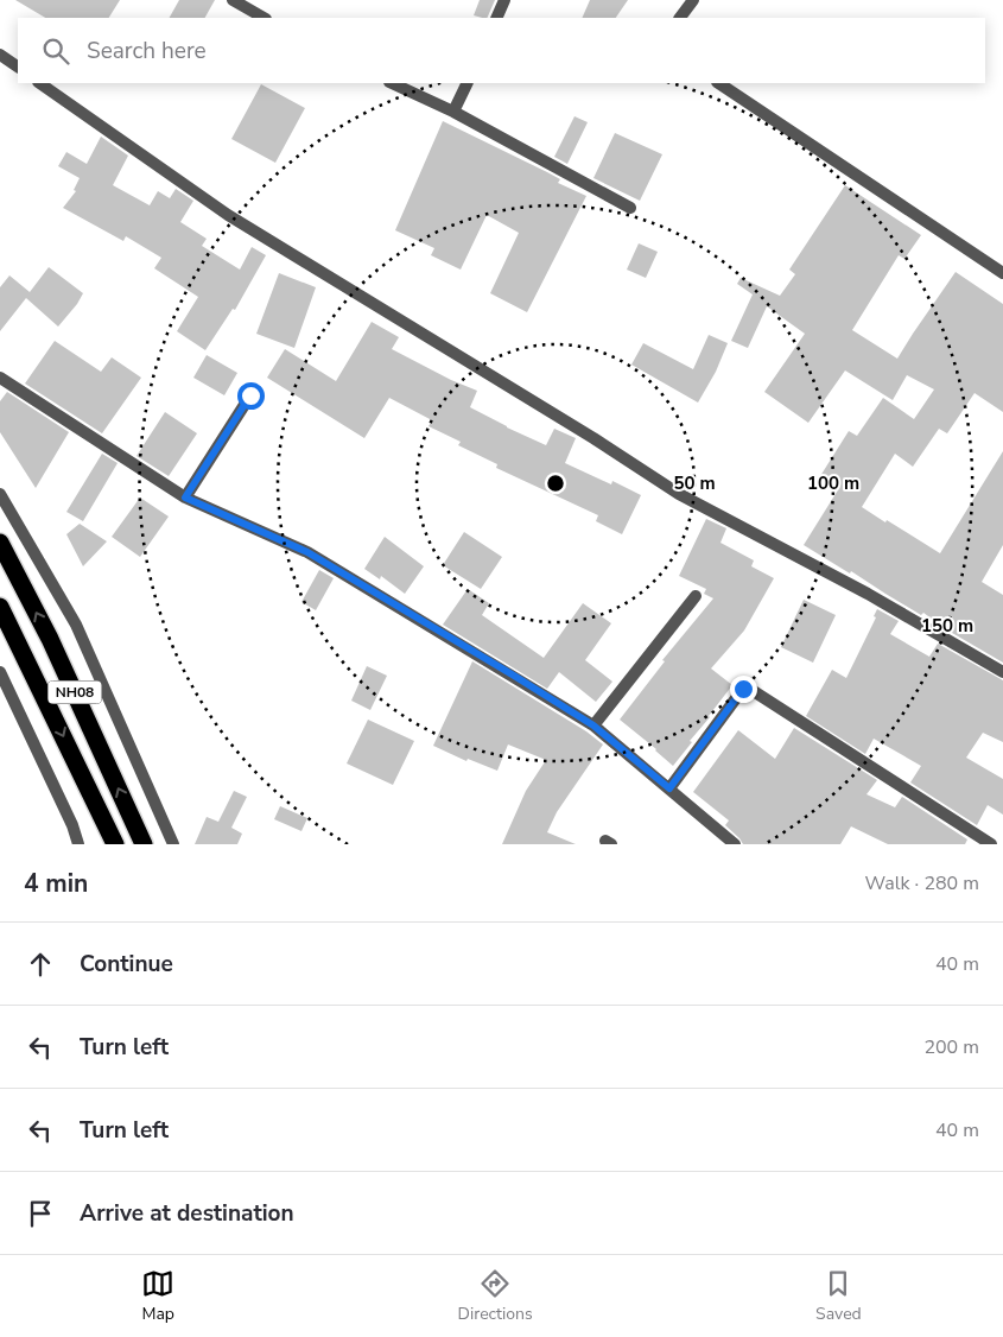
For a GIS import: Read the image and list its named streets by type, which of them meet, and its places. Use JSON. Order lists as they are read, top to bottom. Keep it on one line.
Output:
{"streets":{"highway":["NH08"]},"page":{"search":"Search here","heading":["4 min","Walk · 280 m"],"list":[["Continue","40 m"],["Turn left","200 m"],["Turn left","40 m"],"Arrive at destination"],"nav":["Map","Directions","Saved"]},"rings":["50 m","100 m","150 m"]}
